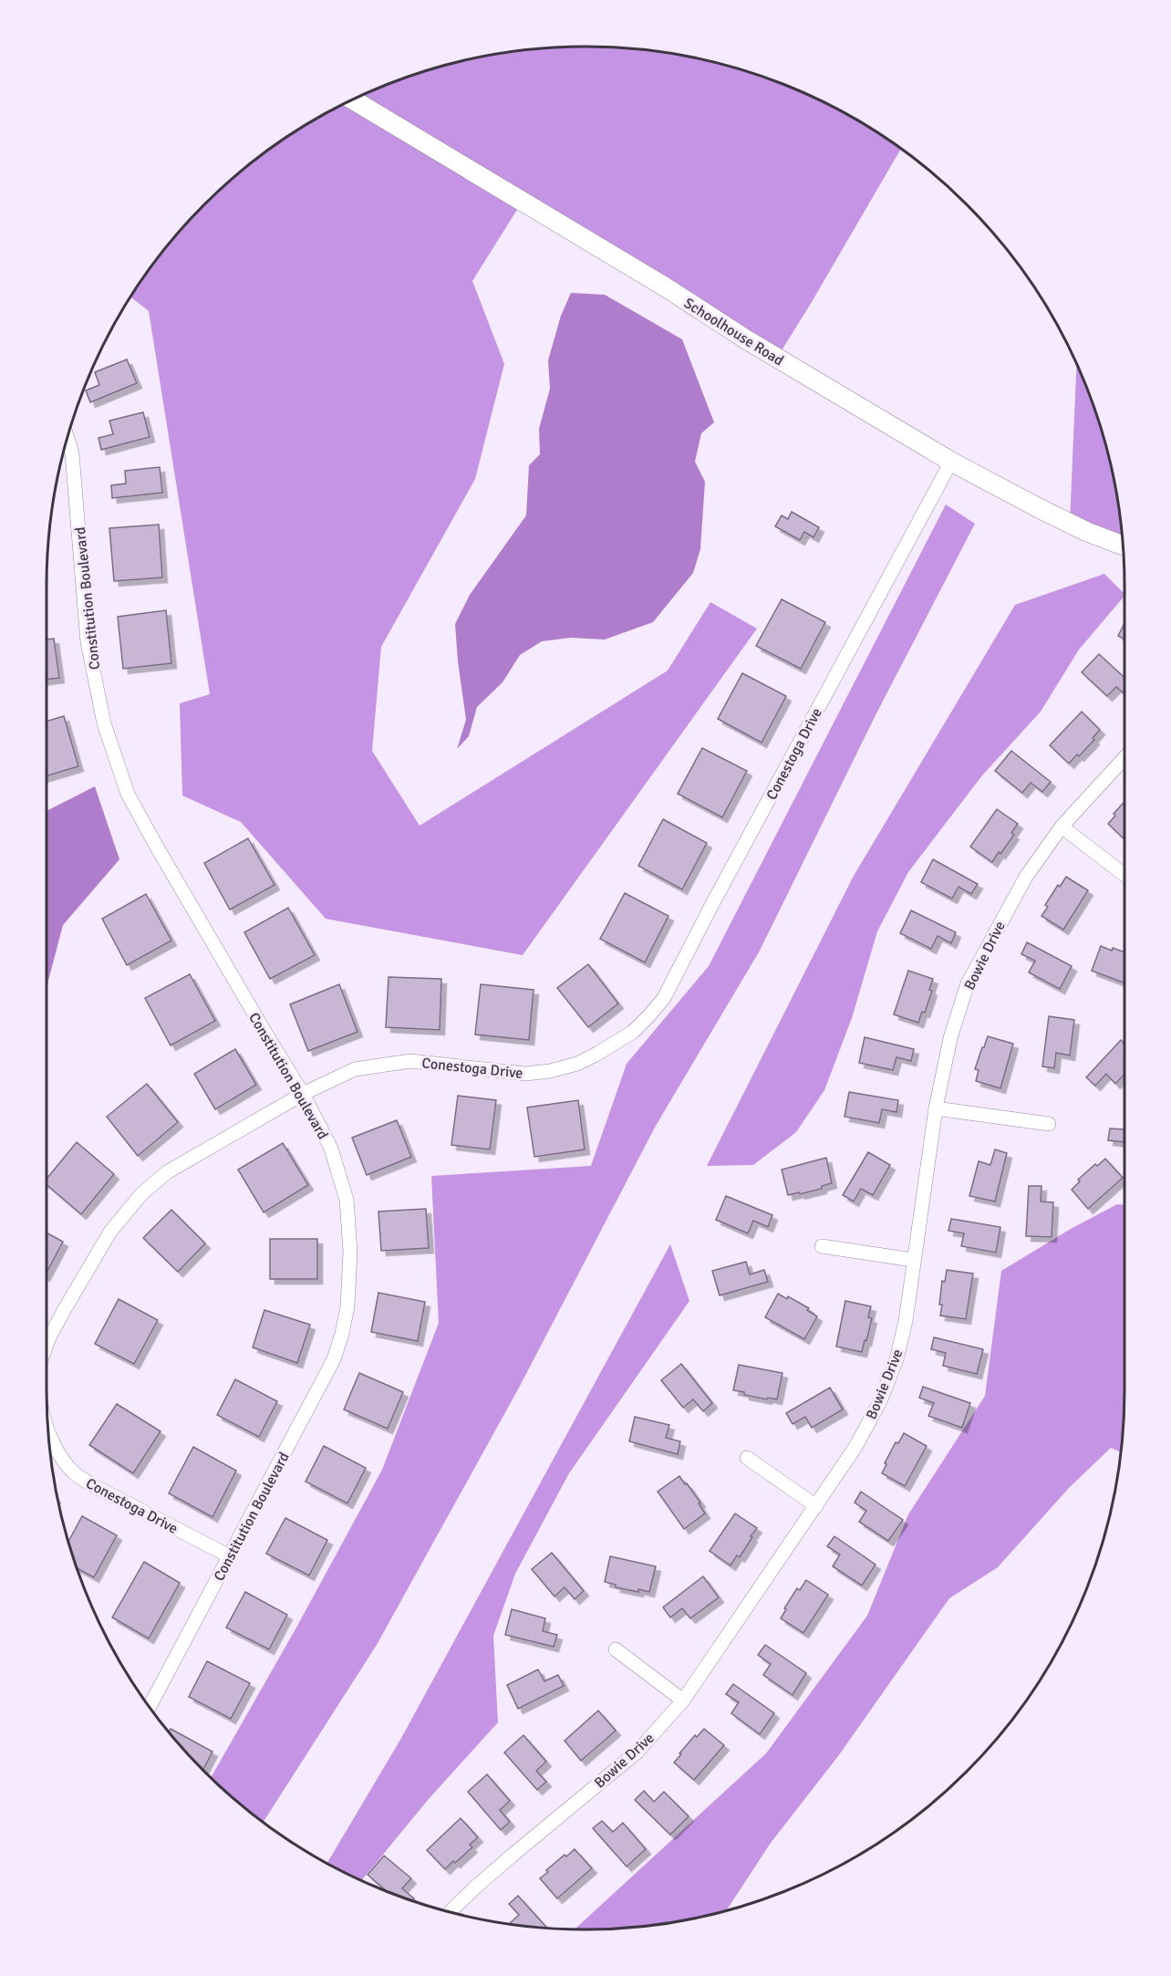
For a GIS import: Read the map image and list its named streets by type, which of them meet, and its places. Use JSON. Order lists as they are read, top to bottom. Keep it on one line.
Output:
{"streets":{"street":["Schoolhouse Road","Constitution Boulevard","Conestoga Drive","Bowie Drive"]},"crossings":[["Schoolhouse Road","Conestoga Drive"],["Constitution Boulevard","Conestoga Drive"]]}
